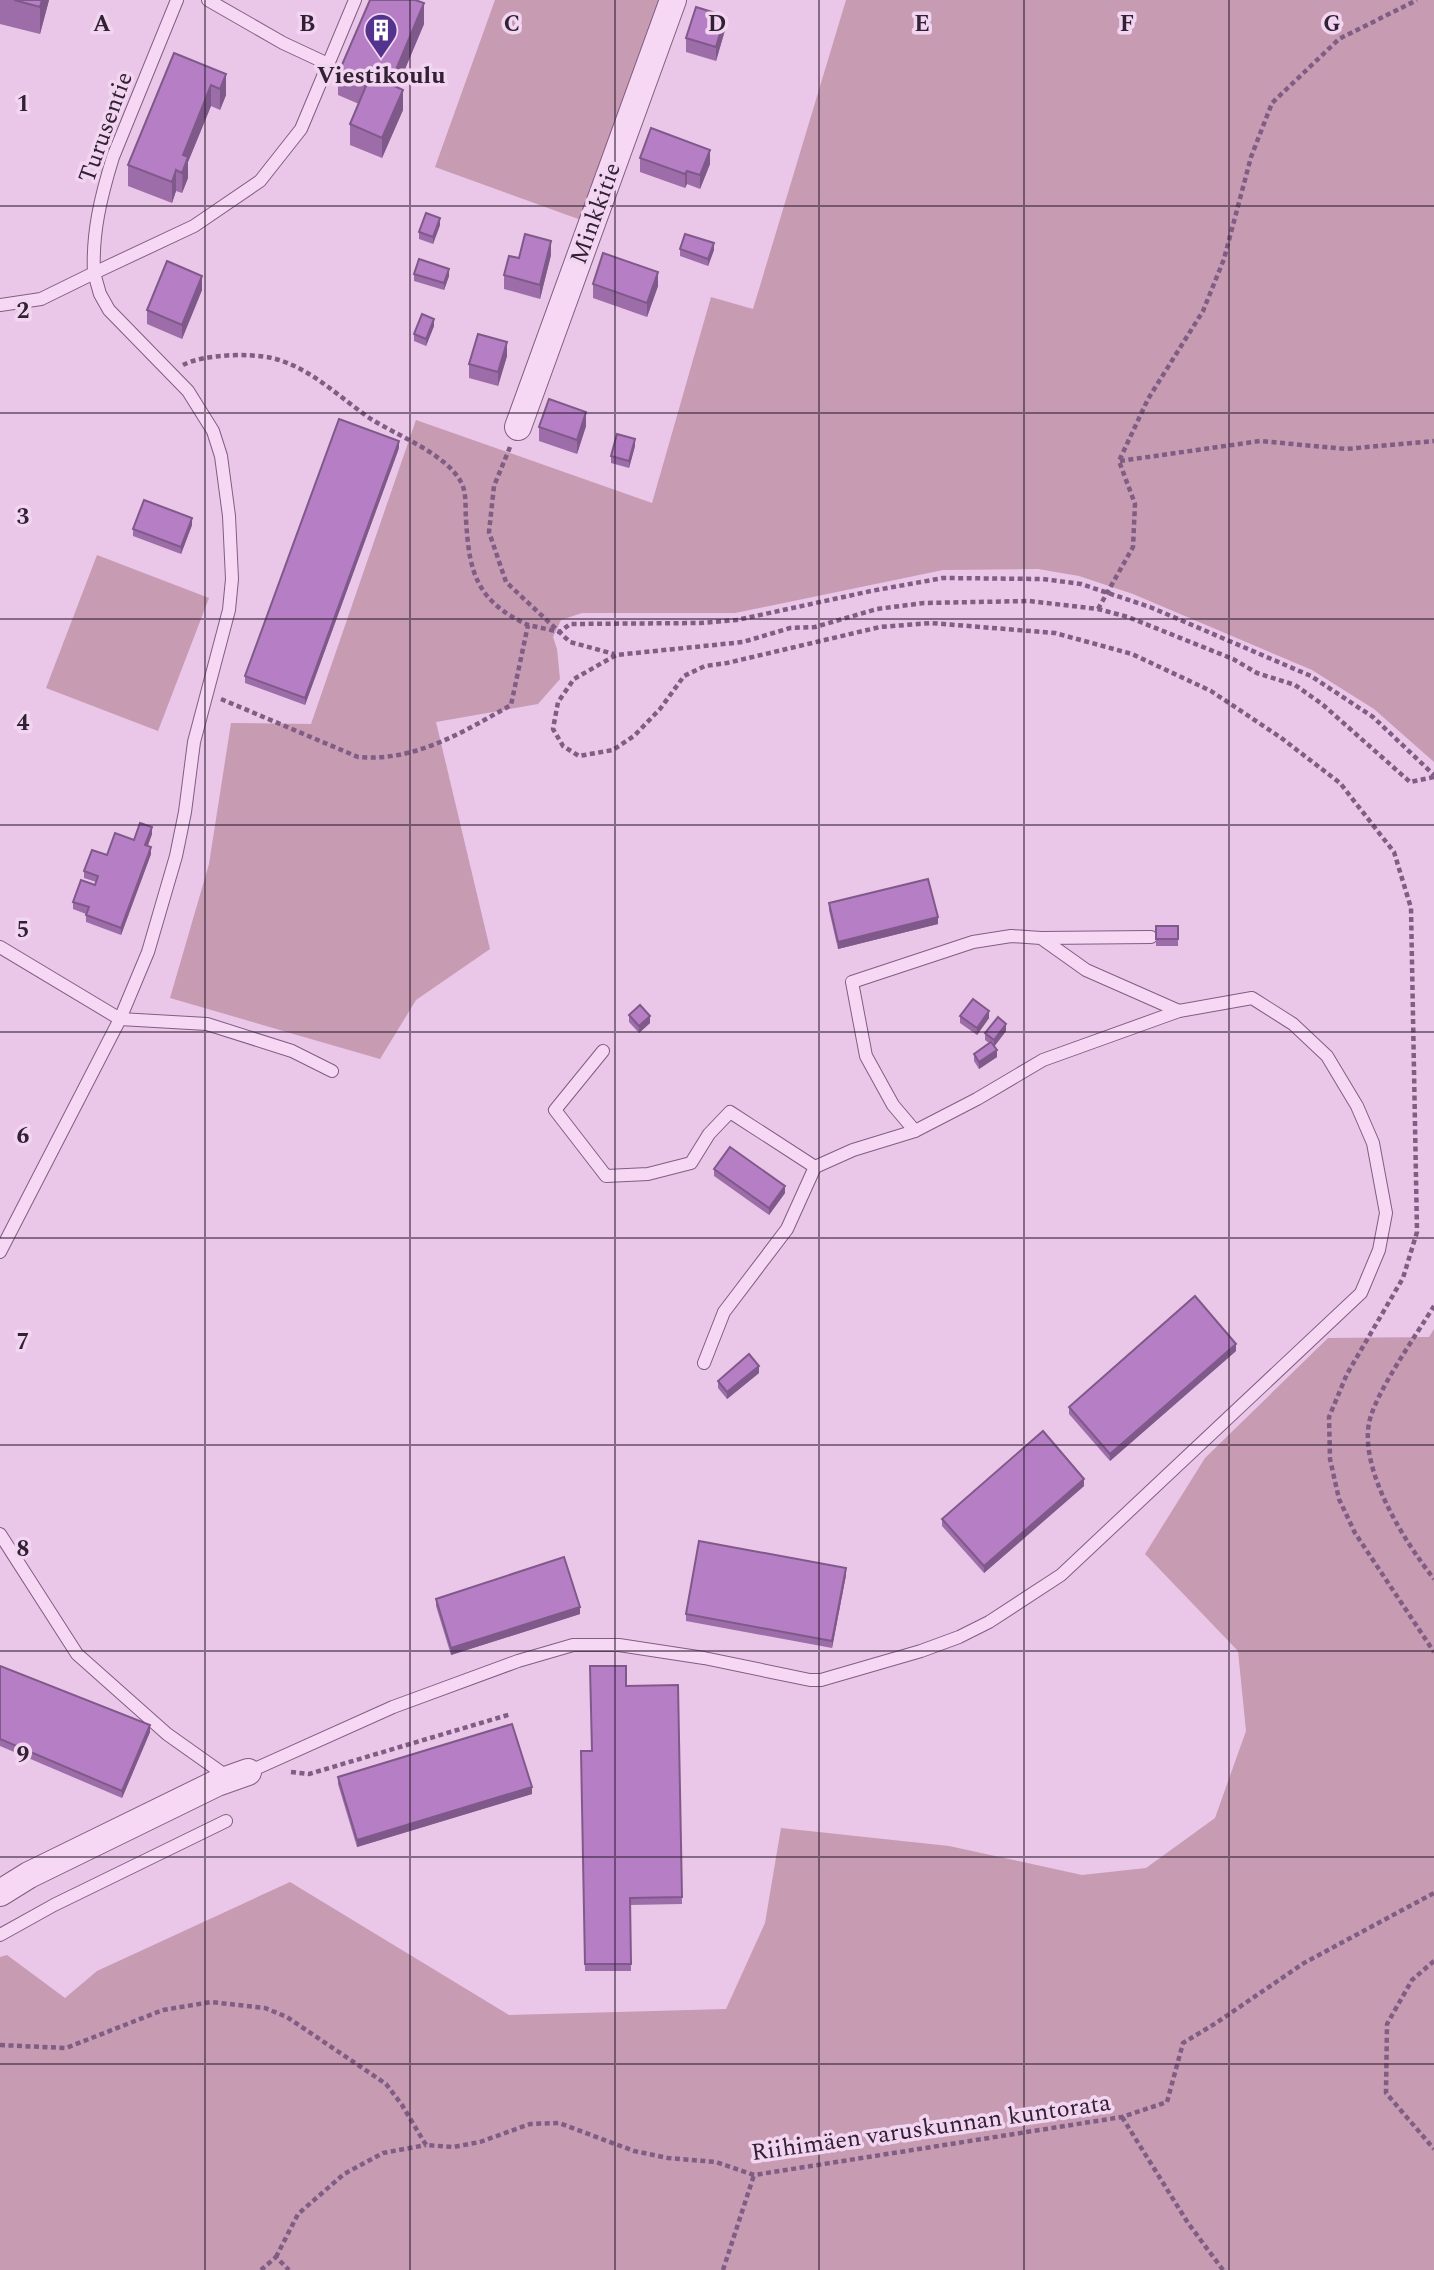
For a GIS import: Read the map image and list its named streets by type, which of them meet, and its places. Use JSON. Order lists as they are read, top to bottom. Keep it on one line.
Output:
{"streets":{"street":["Minkkitie"],"lane":["Turusentie"],"path":["Riihimäen varuskunnan kuntorata"]},"places":{"building":["Viestikoulu"]},"grid":{"columns":["A","B","C","D","E","F","G"],"rows":["1","2","3","4","5","6","7","8","9"]}}
